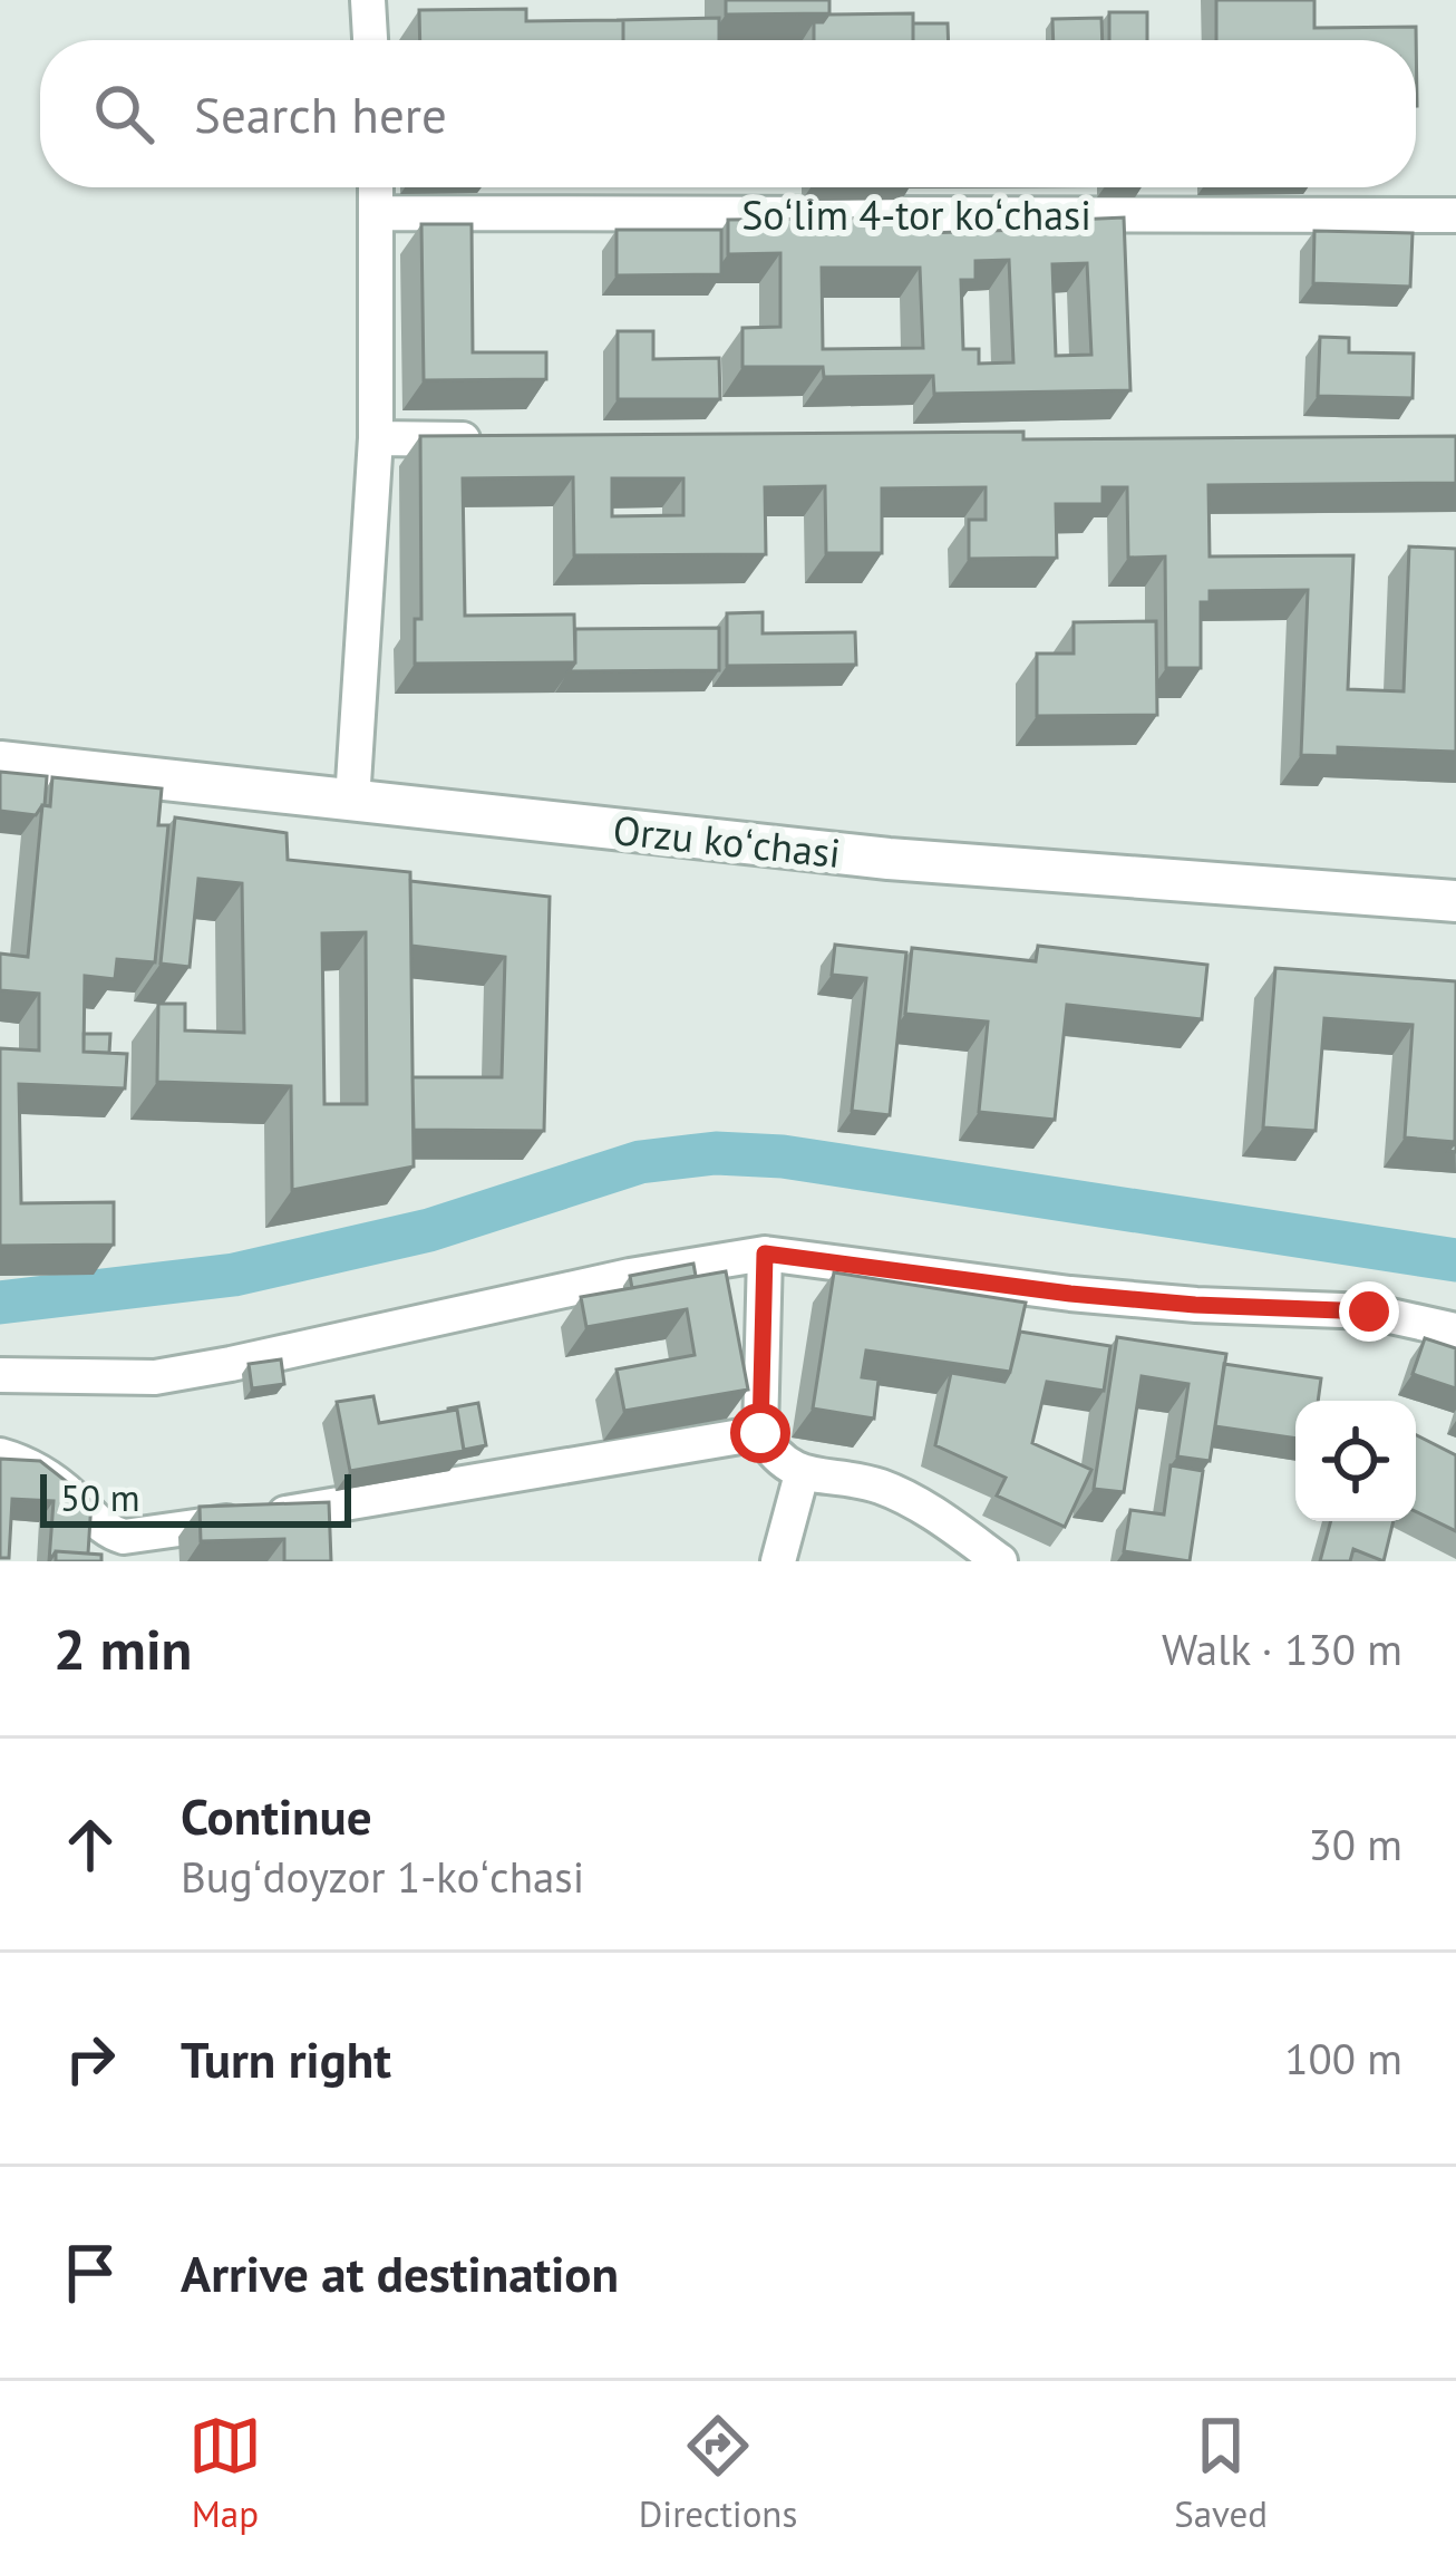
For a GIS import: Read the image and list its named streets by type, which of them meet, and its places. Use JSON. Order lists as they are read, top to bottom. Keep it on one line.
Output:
{"streets":{"street":["Soʻlim 4-tor koʻchasi","Orzu koʻchasi"]},"scale_bar":"50 m","page":{"search":"Search here","scale":"50 m","heading":["2 min","Walk · 130 m"],"list":[["Continue","Bugʻdoyzor 1-koʻchasi","30 m"],["Turn right","100 m"],"Arrive at destination"],"nav":["Map","Directions","Saved"]}}
